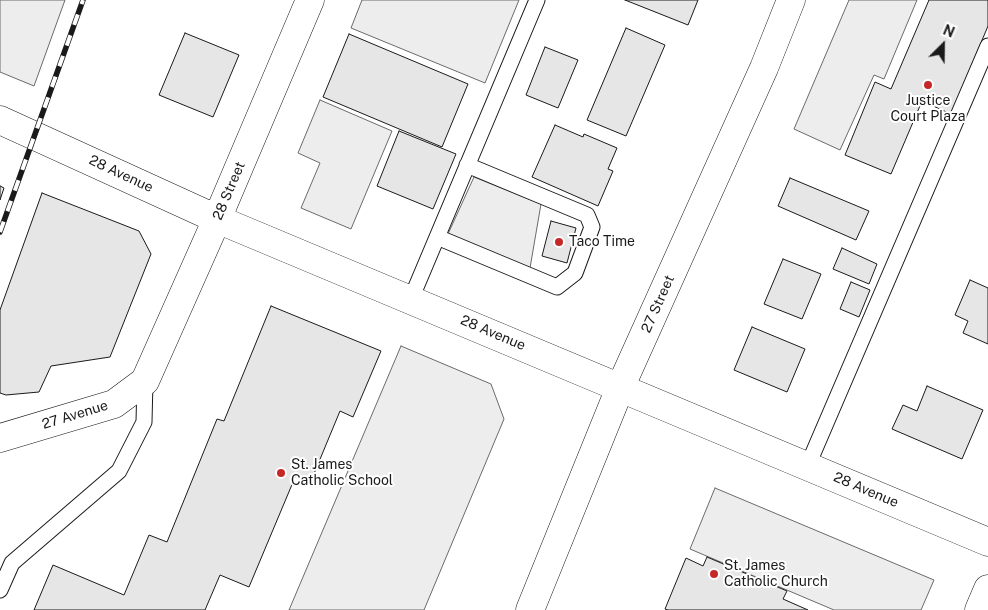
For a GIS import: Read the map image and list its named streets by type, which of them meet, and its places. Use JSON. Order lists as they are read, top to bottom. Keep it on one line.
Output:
{"streets":{"street":["28 Avenue","28 Street","27 Street","27 Avenue"]},"crossings":[["28 Avenue","28 Street"],["28 Avenue","27 Street"],["28 Street","27 Avenue"]],"places":["Justice Court Plaza","Taco Time","St. James Catholic School","St. James Catholic Church"],"north":"top right"}
